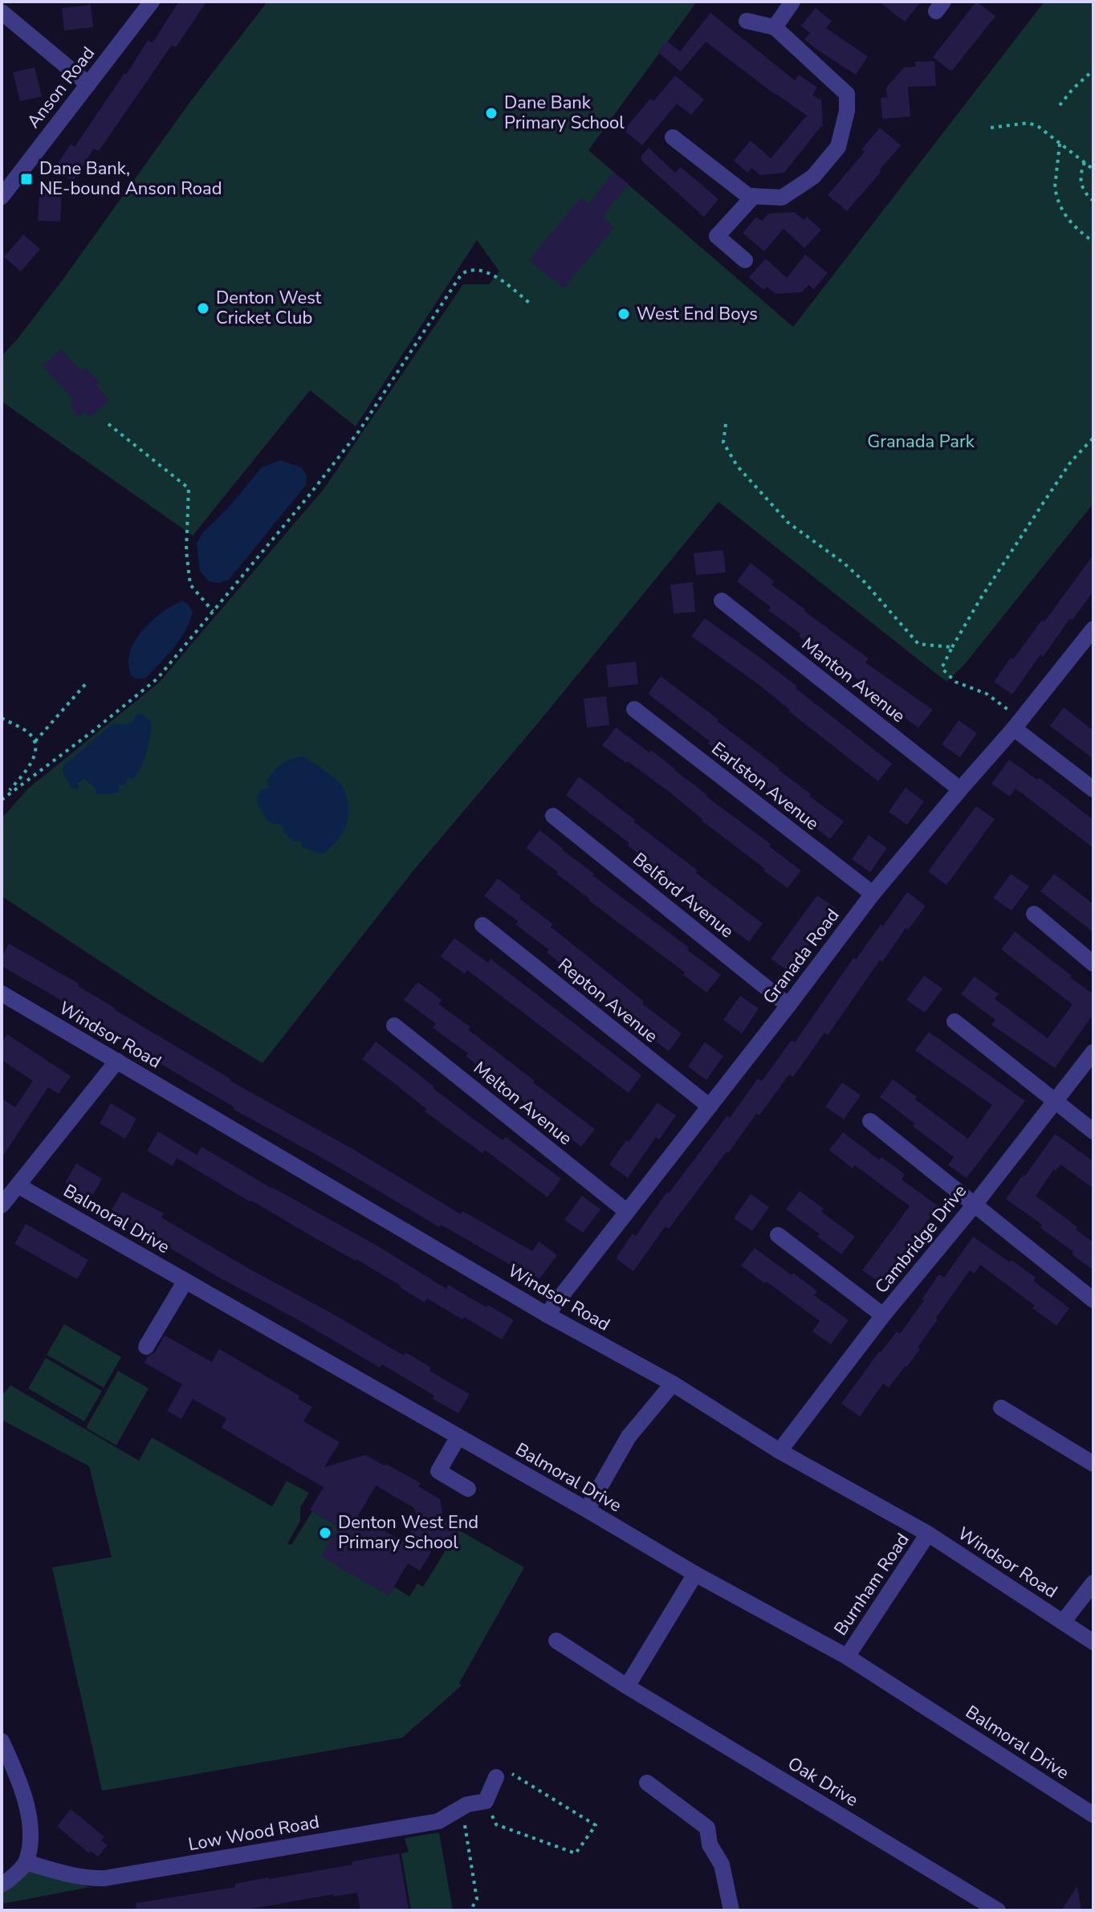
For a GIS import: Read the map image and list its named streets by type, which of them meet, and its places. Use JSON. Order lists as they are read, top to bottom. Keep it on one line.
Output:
{"streets":{"street":["Anson Road","Manton Avenue","Earlston Avenue","Belford Avenue","Granada Road","Repton Avenue","Windsor Road","Melton Avenue","Balmoral Drive","Cambridge Drive","Burnham Road","Oak Drive","Low Wood Road"]},"crossings":[["Manton Avenue","Granada Road"],["Earlston Avenue","Granada Road"],["Belford Avenue","Granada Road"],["Granada Road","Repton Avenue"],["Granada Road","Windsor Road"],["Granada Road","Melton Avenue"],["Windsor Road","Cambridge Drive"],["Windsor Road","Burnham Road"],["Balmoral Drive","Burnham Road"]],"parks":["Granada Park"],"places":{"other":["Dane Bank Primary School","Denton West Cricket Club","West End Boys","Denton West End Primary School"],"transit":["Dane Bank, NE-bound Anson Road"]}}
